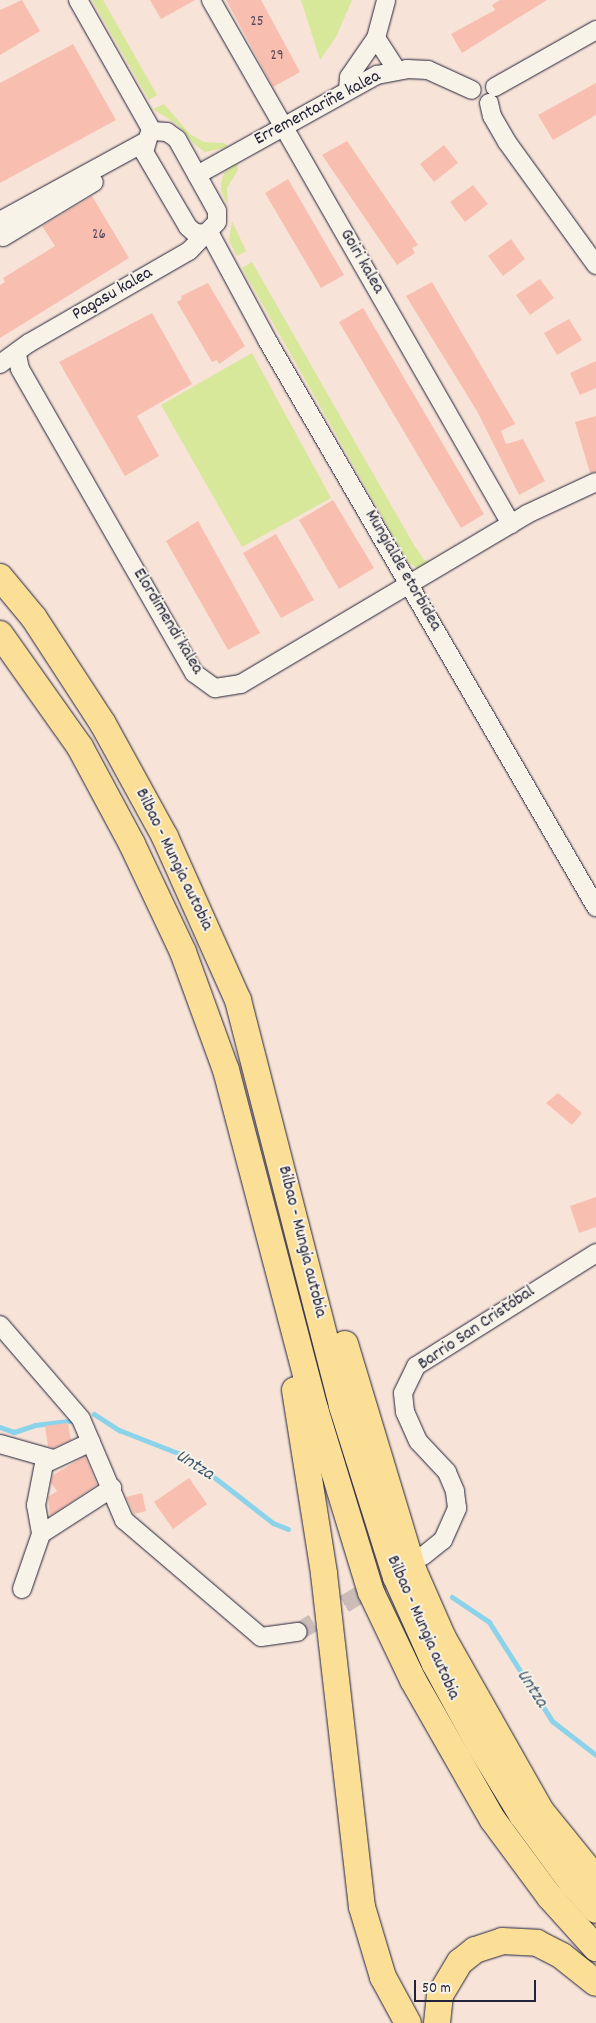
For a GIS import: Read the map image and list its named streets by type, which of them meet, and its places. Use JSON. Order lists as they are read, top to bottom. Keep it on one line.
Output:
{"streets":{"highway":["Bilbao - Mungia autobia"],"street":["Errementariñe kalea","Goiri kalea","Pagasu kalea","Mungialde etorbidea","Elordimendi kalea","Barrio San Cristóbal"]},"crossings":[["Errementariñe kalea","Goiri kalea"],["Goiri kalea","Elordimendi kalea"],["Pagasu kalea","Mungialde etorbidea"],["Pagasu kalea","Elordimendi kalea"],["Mungialde etorbidea","Elordimendi kalea"]],"water":["Untza"],"house_numbers":["25","29","26"],"scale_bar":"50 m"}
